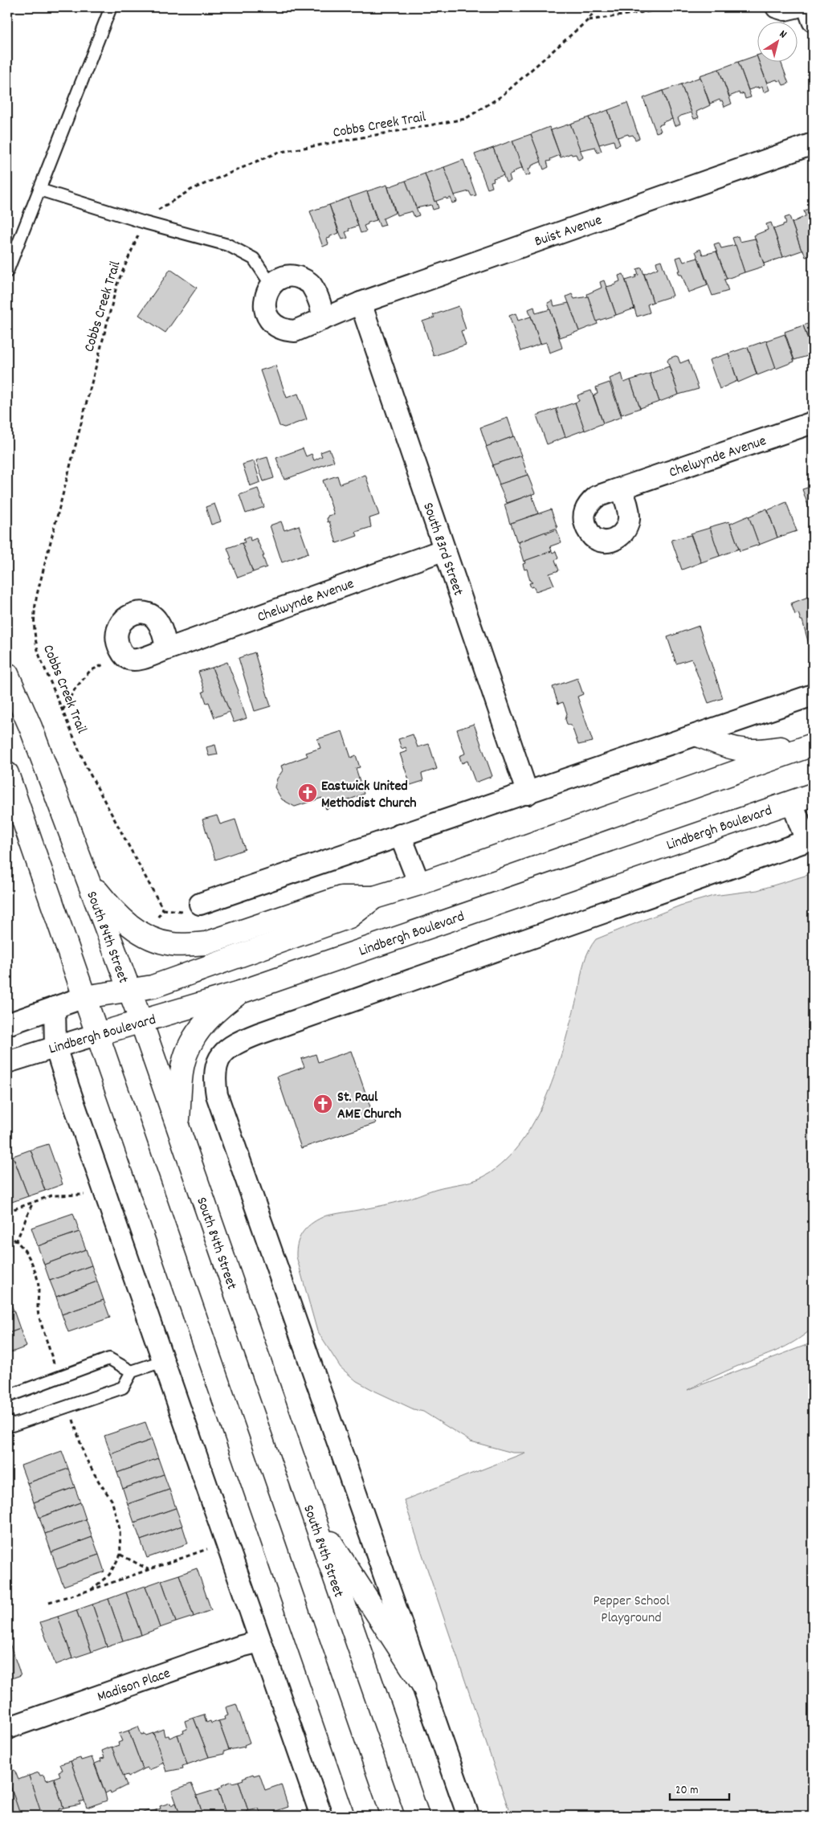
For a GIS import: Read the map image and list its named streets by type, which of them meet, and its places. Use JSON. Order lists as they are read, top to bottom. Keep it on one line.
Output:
{"streets":{"main road":["Lindbergh Boulevard","South 84th Street"],"street":["Buist Avenue","Chelwynde Avenue","South 83rd Street","Madison Place"],"path":["Cobbs Creek Trail"]},"crossings":[["Buist Avenue","South 83rd Street"],["Chelwynde Avenue","South 83rd Street"],["Lindbergh Boulevard","South 84th Street"]],"parks":["Pepper School Playground"],"places":{"church":["Eastwick United Methodist Church","St. Paul AME Church"]},"scale_bar":"20 m","north":"top right"}
